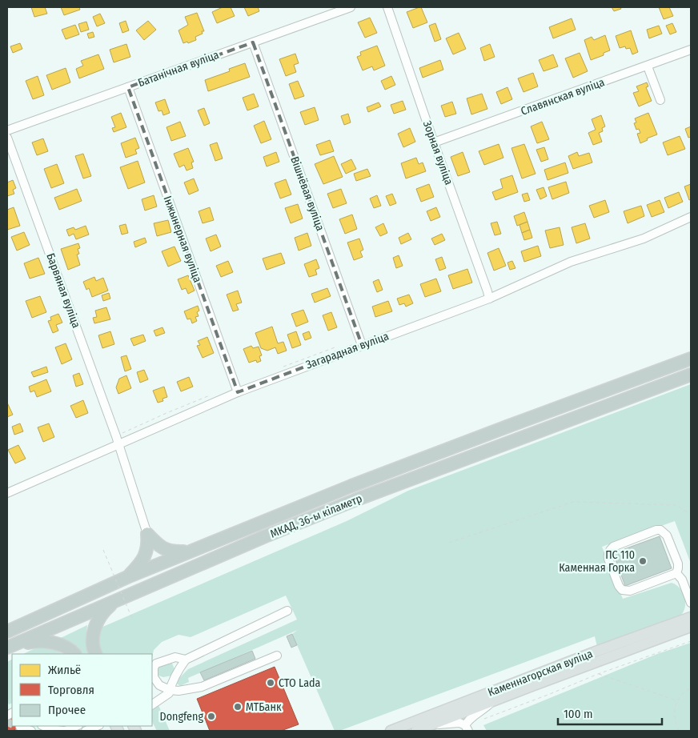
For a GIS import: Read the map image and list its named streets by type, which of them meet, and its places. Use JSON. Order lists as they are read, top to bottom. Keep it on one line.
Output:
{"streets":{"highway":["МКАД, 36-ы кіламетр"],"main road":["Каменнагорская вуліца"],"street":["Батанічная вуліца","Славянская вуліца","Зорная вуліца","Вішнёвая вуліца","Інжынерная вуліца","Барвяная вуліца","Загарадная вуліца"]},"crossings":[["Батанічная вуліца","Вішнёвая вуліца"],["Батанічная вуліца","Інжынерная вуліца"],["Славянская вуліца","Зорная вуліца"],["Зорная вуліца","Загарадная вуліца"],["Вішнёвая вуліца","Загарадная вуліца"],["Інжынерная вуліца","Загарадная вуліца"],["Барвяная вуліца","Загарадная вуліца"]],"places":["ПС 110 Каменная Горка","СТО Lada","МТБанк","Dongfeng"],"legend":["Жильё","Торговля","Прочее"],"scale_bar":"100 m"}
